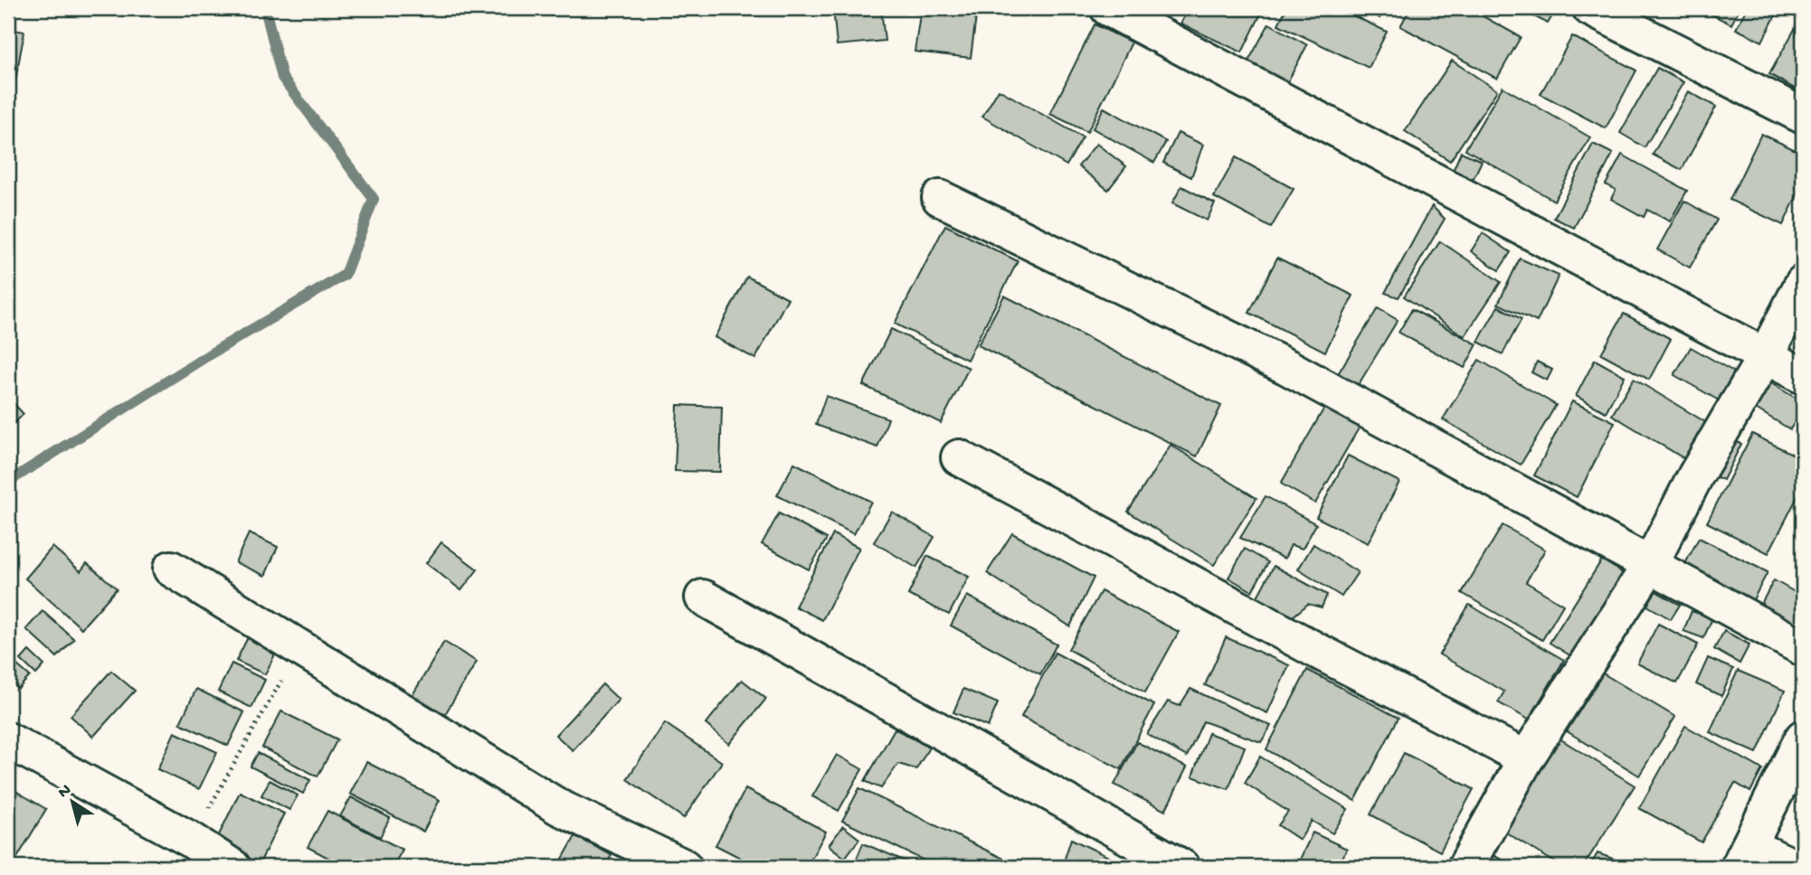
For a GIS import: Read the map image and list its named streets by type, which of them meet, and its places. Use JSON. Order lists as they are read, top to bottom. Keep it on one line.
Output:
{"north":"top left"}
